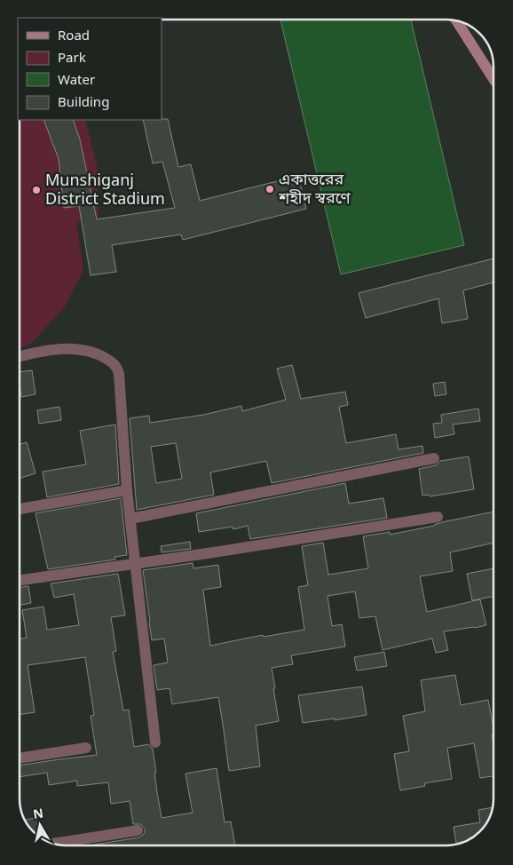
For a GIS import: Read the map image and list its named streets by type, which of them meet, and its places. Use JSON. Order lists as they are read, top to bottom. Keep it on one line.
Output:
{"places":["একাত্তরের শহীদ স্বরণে","Munshiganj District Stadium"],"legend":["Road","Park","Water","Building"],"north":"top"}
